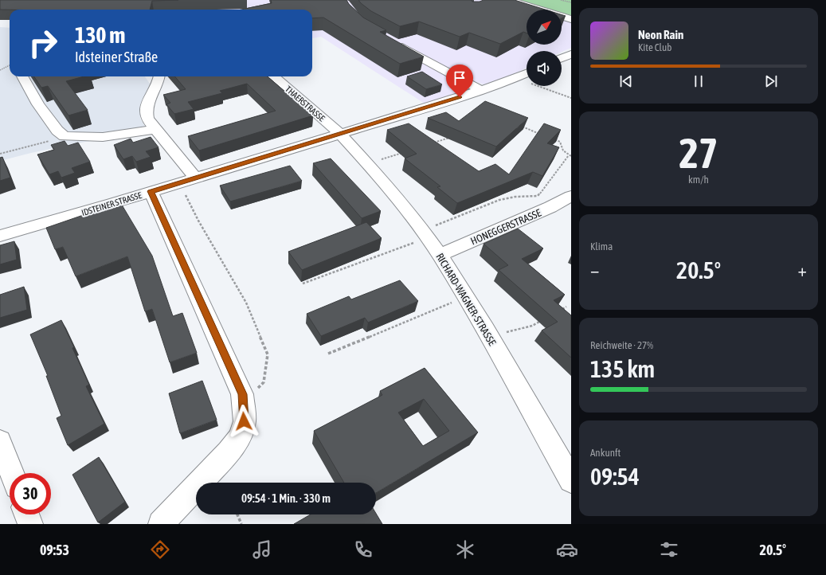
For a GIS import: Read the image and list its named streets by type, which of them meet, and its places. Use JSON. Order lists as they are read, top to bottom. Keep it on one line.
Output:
{"streets":{"street":["THAERSTRASSE","IDSTEINER STRASSE","HONEGGERSTRASSE","RICHARD-WAGNER-STRASSE"]},"crossings":[["THAERSTRASSE","IDSTEINER STRASSE"],["THAERSTRASSE","RICHARD-WAGNER-STRASSE"],["IDSTEINER STRASSE","RICHARD-WAGNER-STRASSE"],["HONEGGERSTRASSE","RICHARD-WAGNER-STRASSE"]],"north":"top right","page":{"turn":["130 m","Idsteiner Straße"],"song":["Neon Rain","Kite Club"],"tile":[["27","km/h"],"Klima",["Reichweite · 27%","135 km"],["Ankunft","09:54"]],"heat":["−","20.5°","+"],"limit":"30","trip":"09:54 · 1 Min. · 330 m","tabs":["09:53","20.5°"]}}
